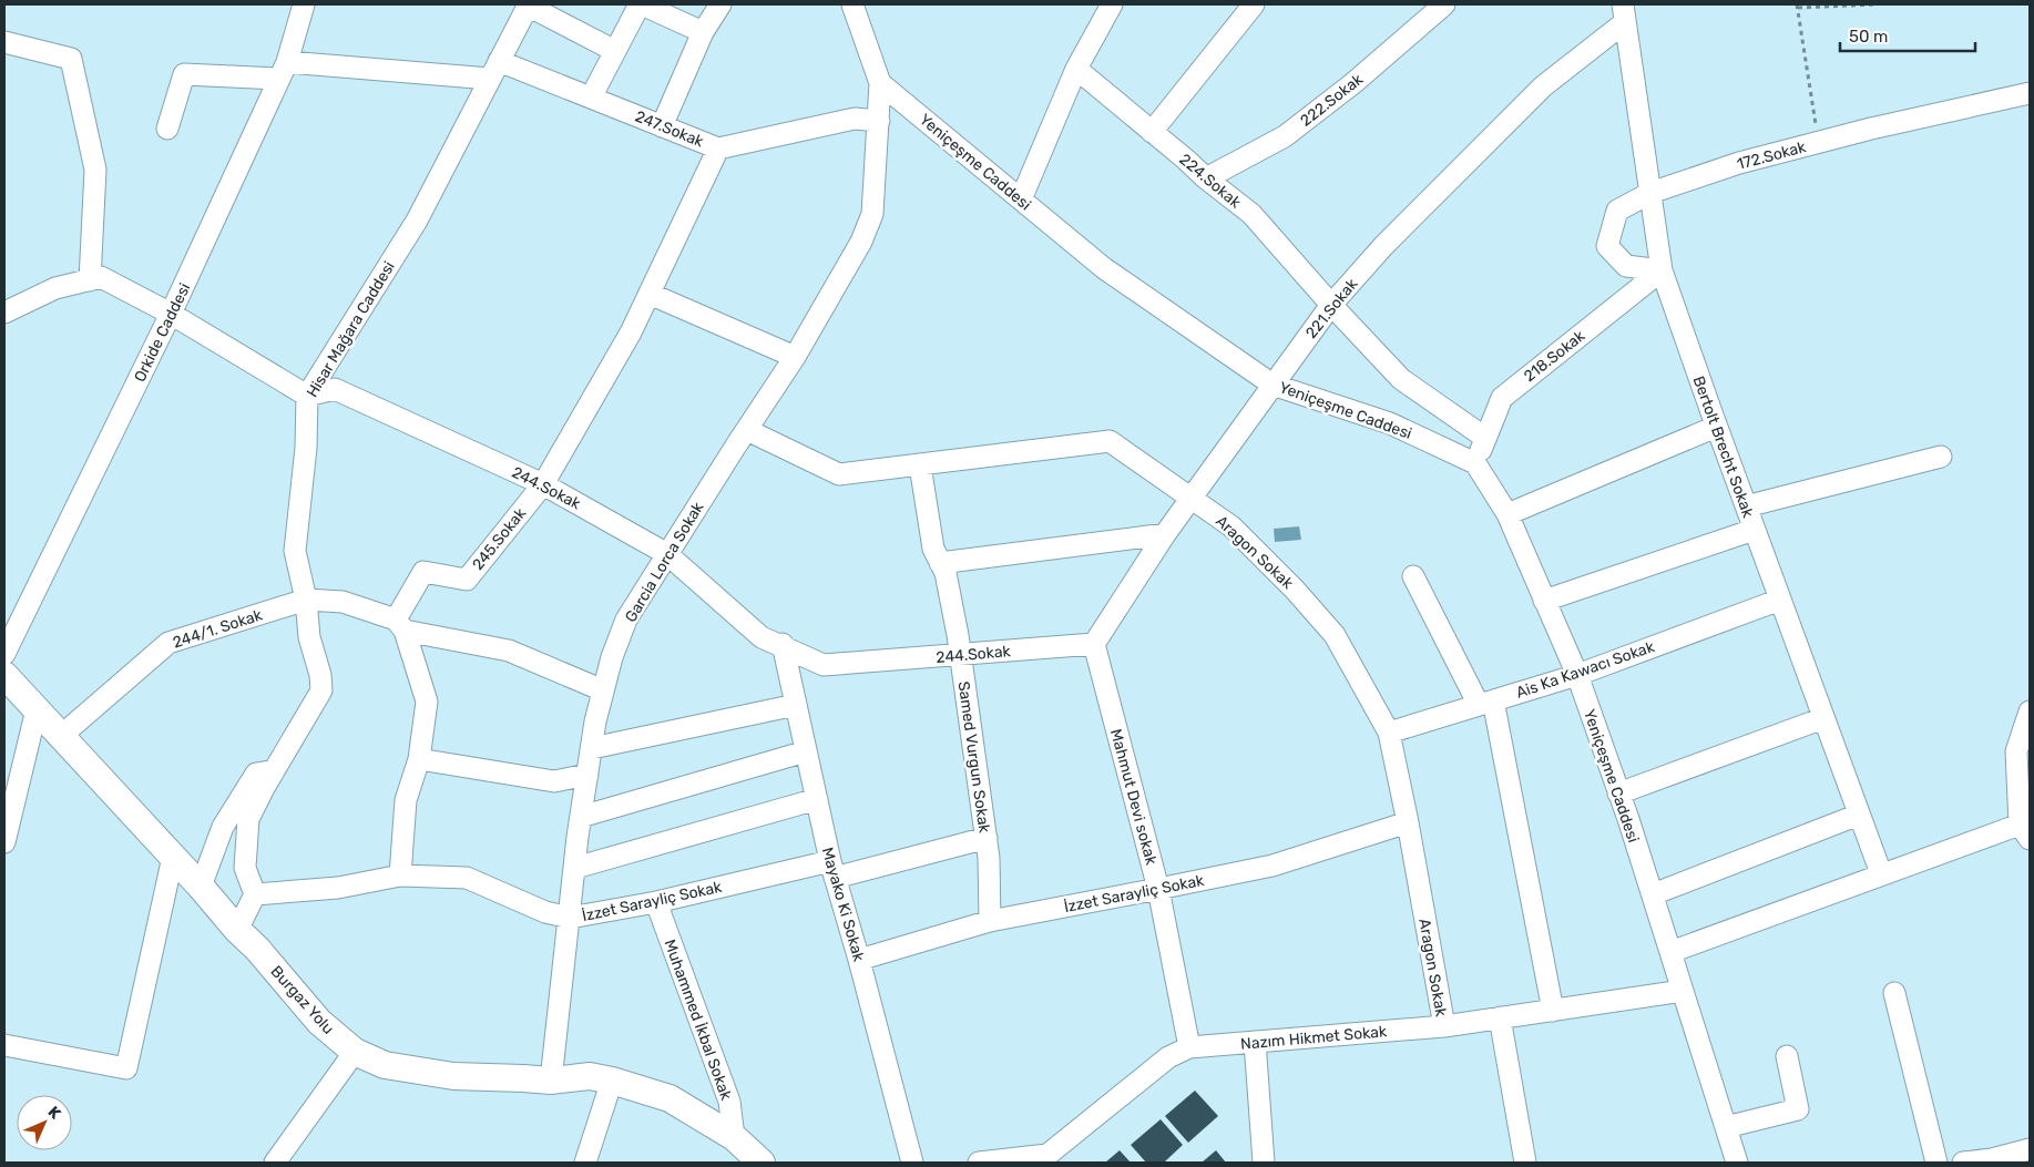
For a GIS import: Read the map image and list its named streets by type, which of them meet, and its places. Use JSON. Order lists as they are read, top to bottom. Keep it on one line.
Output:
{"streets":{"street":["222.Sokak","247.Sokak","172.Sokak","Yeniçeşme Caddesi","224.Sokak","221.Sokak","Hisar Mağara Caddesi","Orkide Caddesi","218.Sokak","Bertolt Brecht Sokak","244.Sokak","245.Sokak","Aragon Sokak","Garcia Lorca Sokak","244/1. Sokak","Ais Ka Kawacı Sokak","Samed Vurgun Sokak","Mahmut Devi sokak","İzzet Sarayliç Sokak","Mayako Ki Sokak","Burgaz Yolu","Muhammed İkbal Sokak","Nazım Hikmet Sokak"]},"crossings":[["222.Sokak","224.Sokak"],["247.Sokak","Hisar Mağara Caddesi"],["247.Sokak","Orkide Caddesi"],["247.Sokak","245.Sokak"],["247.Sokak","Garcia Lorca Sokak"],["172.Sokak","218.Sokak"],["172.Sokak","Bertolt Brecht Sokak"],["Yeniçeşme Caddesi","221.Sokak"],["Yeniçeşme Caddesi","218.Sokak"],["Yeniçeşme Caddesi","Garcia Lorca Sokak"],["Yeniçeşme Caddesi","Ais Ka Kawacı Sokak"],["Yeniçeşme Caddesi","Nazım Hikmet Sokak"],["224.Sokak","221.Sokak"],["224.Sokak","218.Sokak"],["221.Sokak","Bertolt Brecht Sokak"],["221.Sokak","244.Sokak"],["221.Sokak","Aragon Sokak"],["221.Sokak","Mahmut Devi sokak"],["Hisar Mağara Caddesi","244.Sokak"],["Hisar Mağara Caddesi","244/1. Sokak"],["Hisar Mağara Caddesi","İzzet Sarayliç Sokak"],["218.Sokak","Bertolt Brecht Sokak"],["Bertolt Brecht Sokak","Ais Ka Kawacı Sokak"],["244.Sokak","245.Sokak"],["244.Sokak","Garcia Lorca Sokak"],["244.Sokak","Samed Vurgun Sokak"],["244.Sokak","Mahmut Devi sokak"],["244.Sokak","Mayako Ki Sokak"],["Aragon Sokak","Garcia Lorca Sokak"],["Aragon Sokak","Ais Ka Kawacı Sokak"],["Aragon Sokak","Samed Vurgun Sokak"],["Aragon Sokak","İzzet Sarayliç Sokak"],["Aragon Sokak","Nazım Hikmet Sokak"],["Garcia Lorca Sokak","İzzet Sarayliç Sokak"],["Garcia Lorca Sokak","Burgaz Yolu"],["244/1. Sokak","Burgaz Yolu"],["Samed Vurgun Sokak","İzzet Sarayliç Sokak"],["Mahmut Devi sokak","İzzet Sarayliç Sokak"],["Mahmut Devi sokak","Nazım Hikmet Sokak"],["İzzet Sarayliç Sokak","Mayako Ki Sokak"],["İzzet Sarayliç Sokak","Muhammed İkbal Sokak"],["Burgaz Yolu","Muhammed İkbal Sokak"]],"scale_bar":"50 m","north":"top right"}
